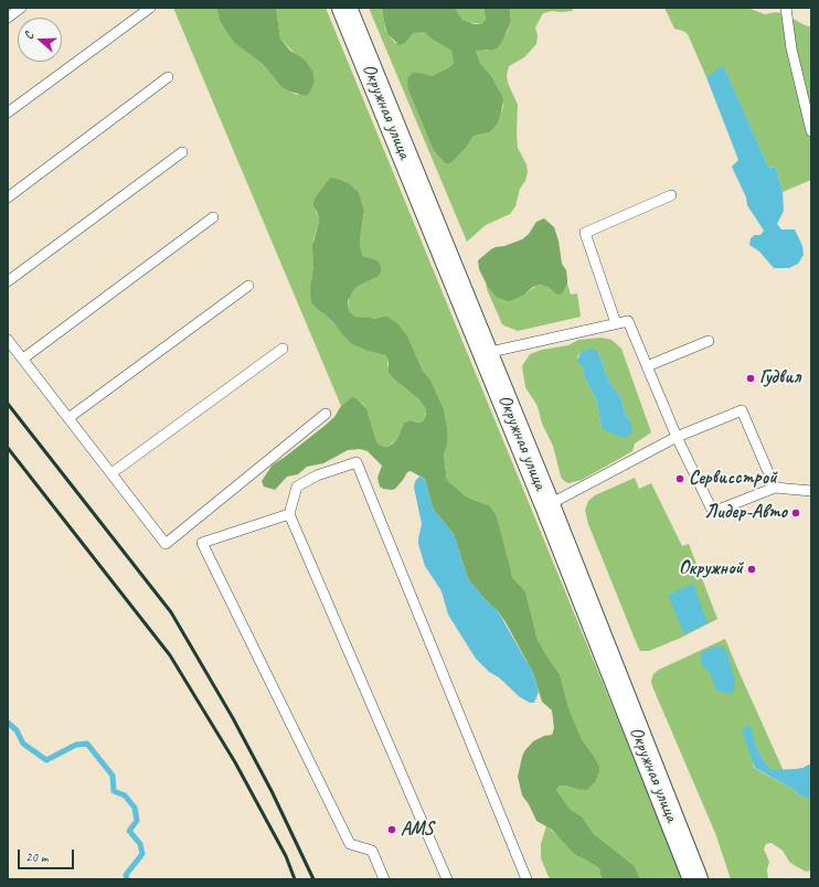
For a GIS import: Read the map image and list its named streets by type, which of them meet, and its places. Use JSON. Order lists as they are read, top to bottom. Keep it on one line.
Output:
{"streets":{"main road":["Окружная улица"]},"places":["Гудвил","Сервисстрой","Лидер-Авто","Окружной","AMS"],"scale_bar":"20 m","north":"left"}
